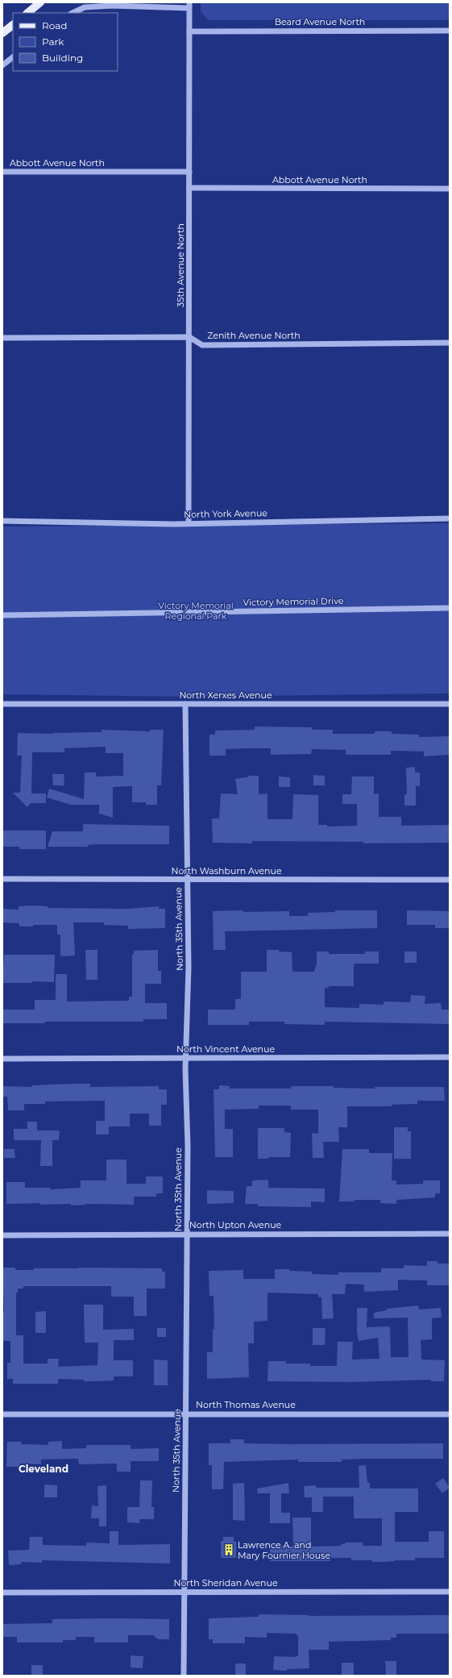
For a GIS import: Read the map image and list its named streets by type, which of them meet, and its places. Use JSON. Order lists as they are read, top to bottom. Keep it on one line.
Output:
{"streets":{"street":["Beard Avenue North","Abbott Avenue North","35th Avenue North","Zenith Avenue North","North York Avenue","Victory Memorial Drive","North Xerxes Avenue","North Washburn Avenue","North 35th Avenue","North Vincent Avenue","North Upton Avenue","North Thomas Avenue","North Sheridan Avenue"]},"crossings":[["Beard Avenue North","35th Avenue North"],["Abbott Avenue North","35th Avenue North"],["35th Avenue North","Zenith Avenue North"],["35th Avenue North","North York Avenue"],["North Xerxes Avenue","North 35th Avenue"],["North Washburn Avenue","North 35th Avenue"],["North 35th Avenue","North Vincent Avenue"],["North 35th Avenue","North Upton Avenue"],["North 35th Avenue","North Thomas Avenue"],["North 35th Avenue","North Sheridan Avenue"]],"districts":["Cleveland"],"parks":["Victory Memorial Regional Park"],"places":{"building":["Lawrence A. and Mary Fournier House"]},"legend":["Road","Park","Building"]}
